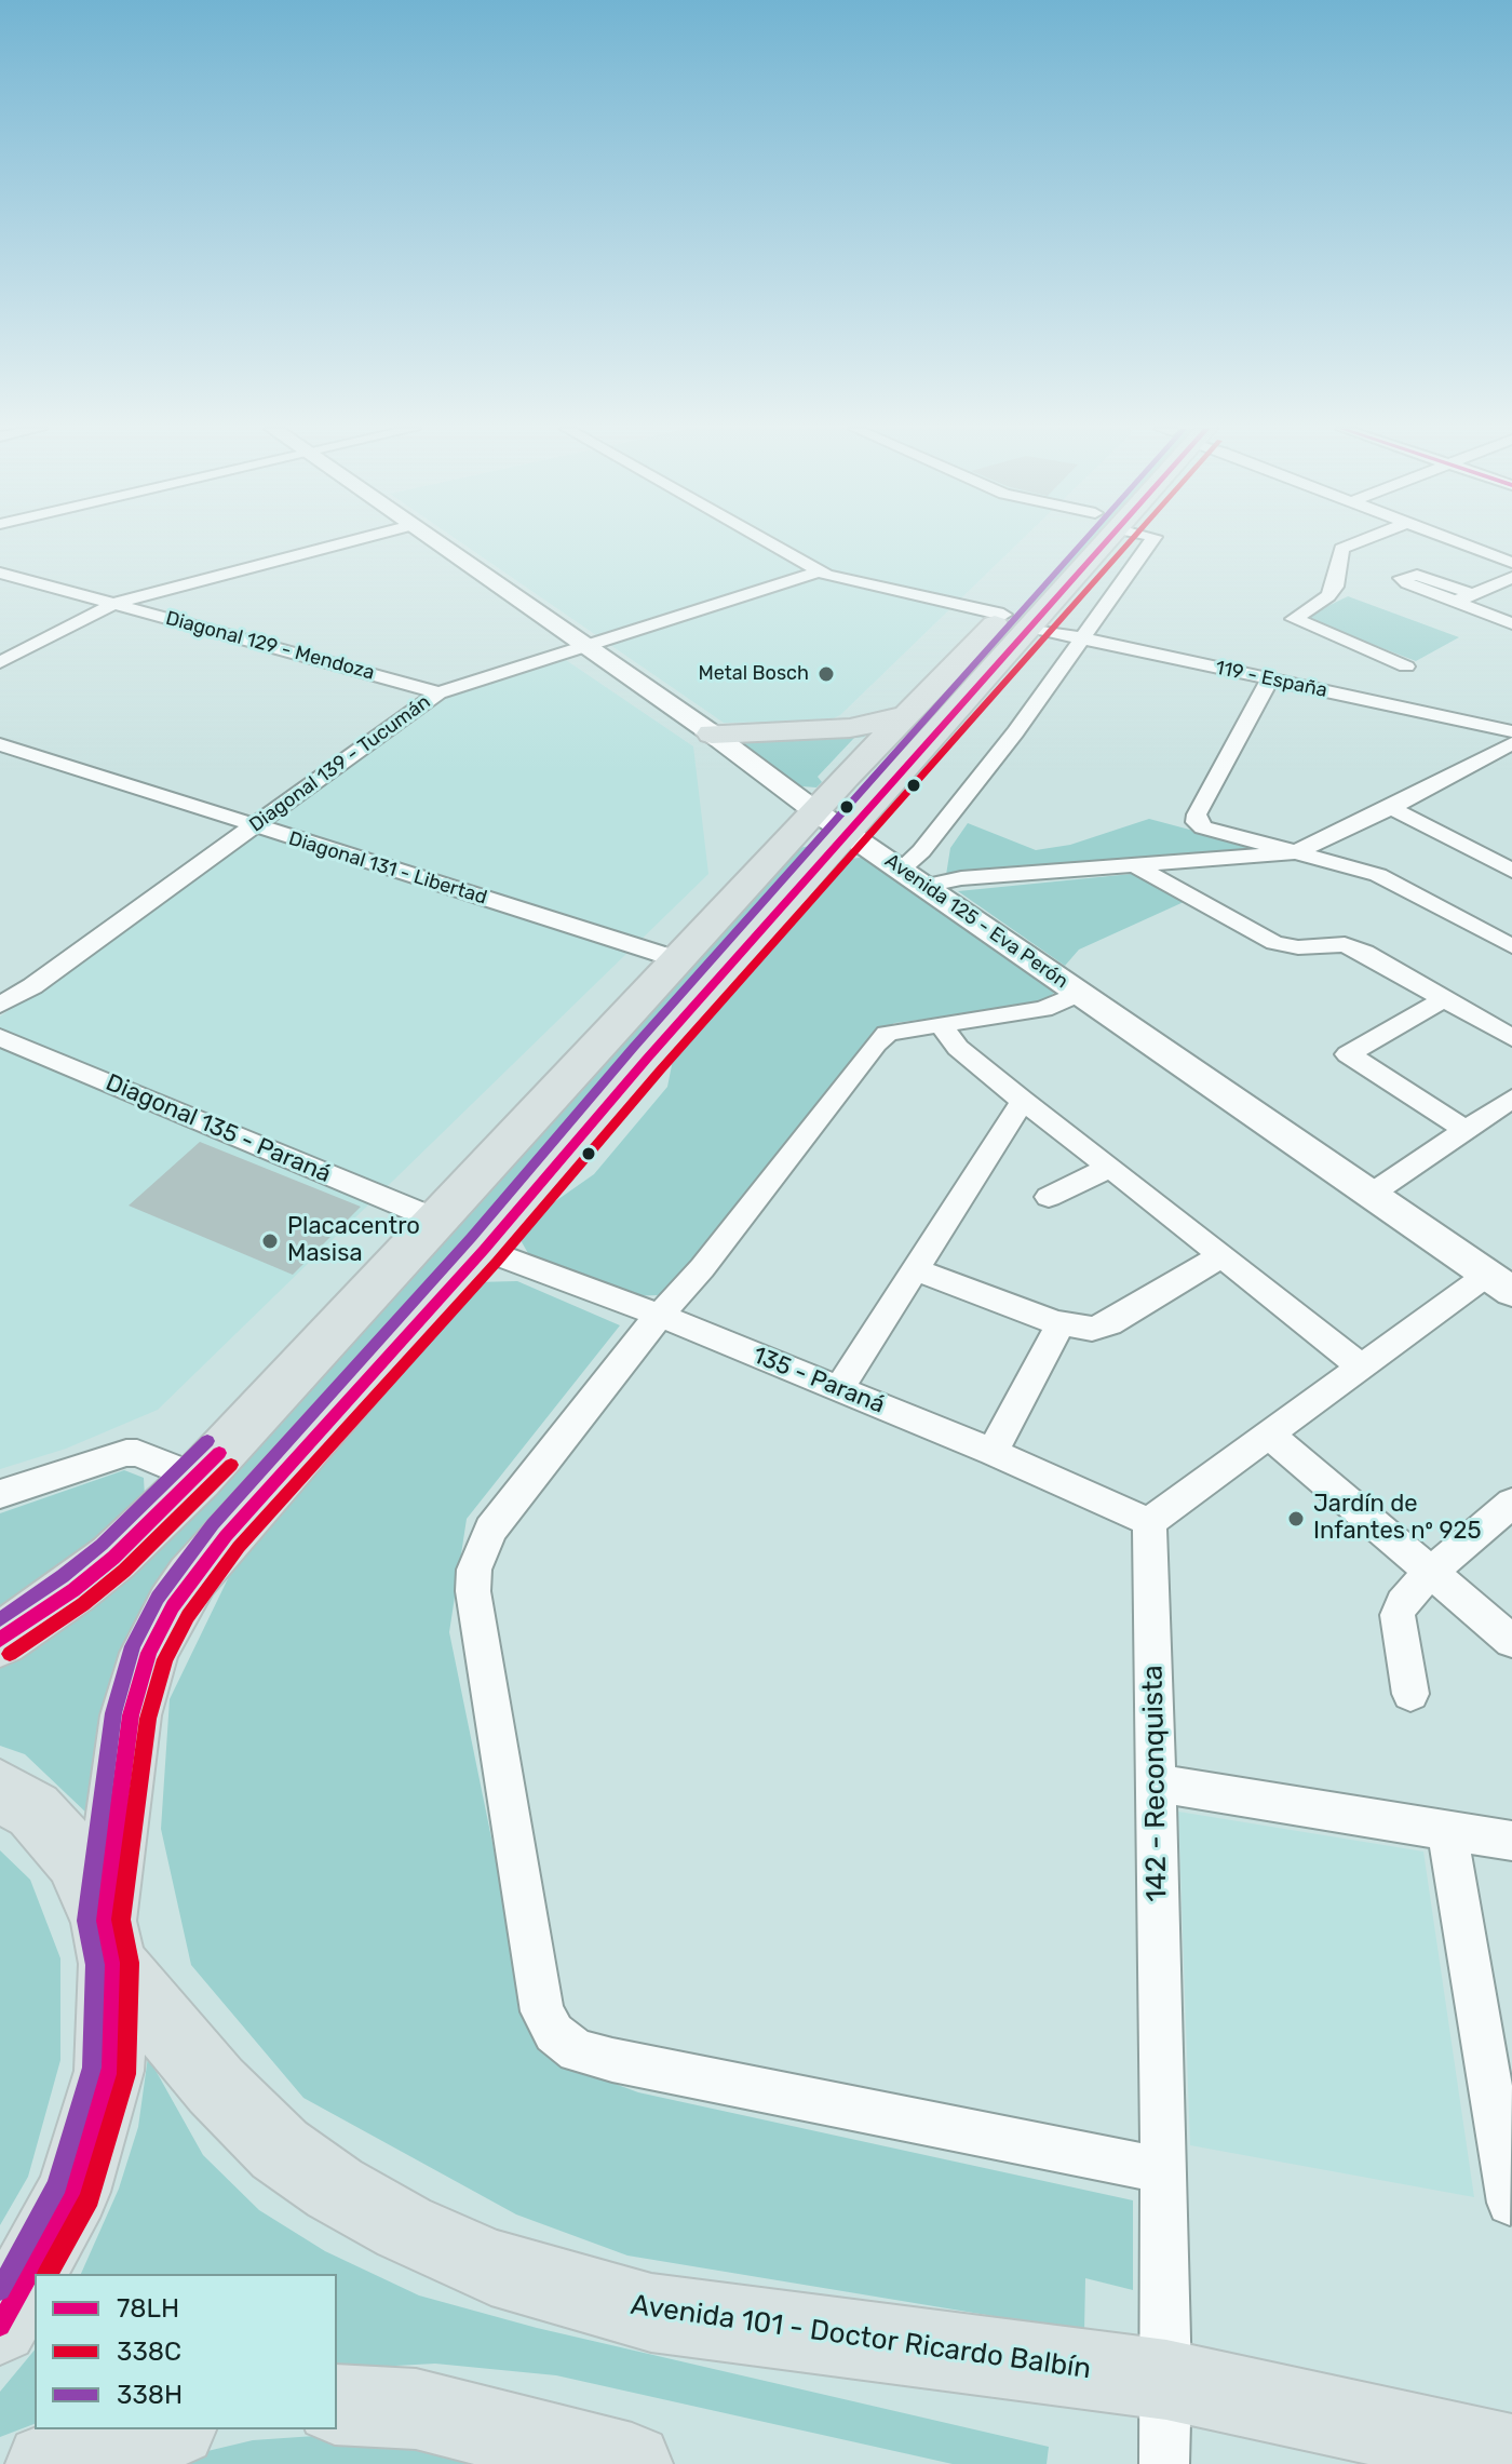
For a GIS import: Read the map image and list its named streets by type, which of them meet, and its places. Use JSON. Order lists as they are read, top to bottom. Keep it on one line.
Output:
{"streets":{"main road":["Avenida 101 - Doctor Ricardo Balbín"],"street":["Diagonal 129 - Mendoza","119 - España","Diagonal 139 - Tucumán","Diagonal 131 - Libertad","Avenida 125 - Eva Perón","Diagonal 135 - Paraná","135 - Paraná","142 - Reconquista"]},"crossings":[["Diagonal 129 - Mendoza","Diagonal 139 - Tucumán"],["Diagonal 139 - Tucumán","Diagonal 131 - Libertad"],["Diagonal 139 - Tucumán","Avenida 125 - Eva Perón"],["Diagonal 135 - Paraná","135 - Paraná"],["135 - Paraná","142 - Reconquista"],["142 - Reconquista","Avenida 101 - Doctor Ricardo Balbín"]],"places":["Metal Bosch","Placacentro Masisa","Jardín de Infantes nº 925"],"lines":["transit line 78LH","transit line 338C","transit line 338H"],"legend":["78LH","338C","338H"]}
